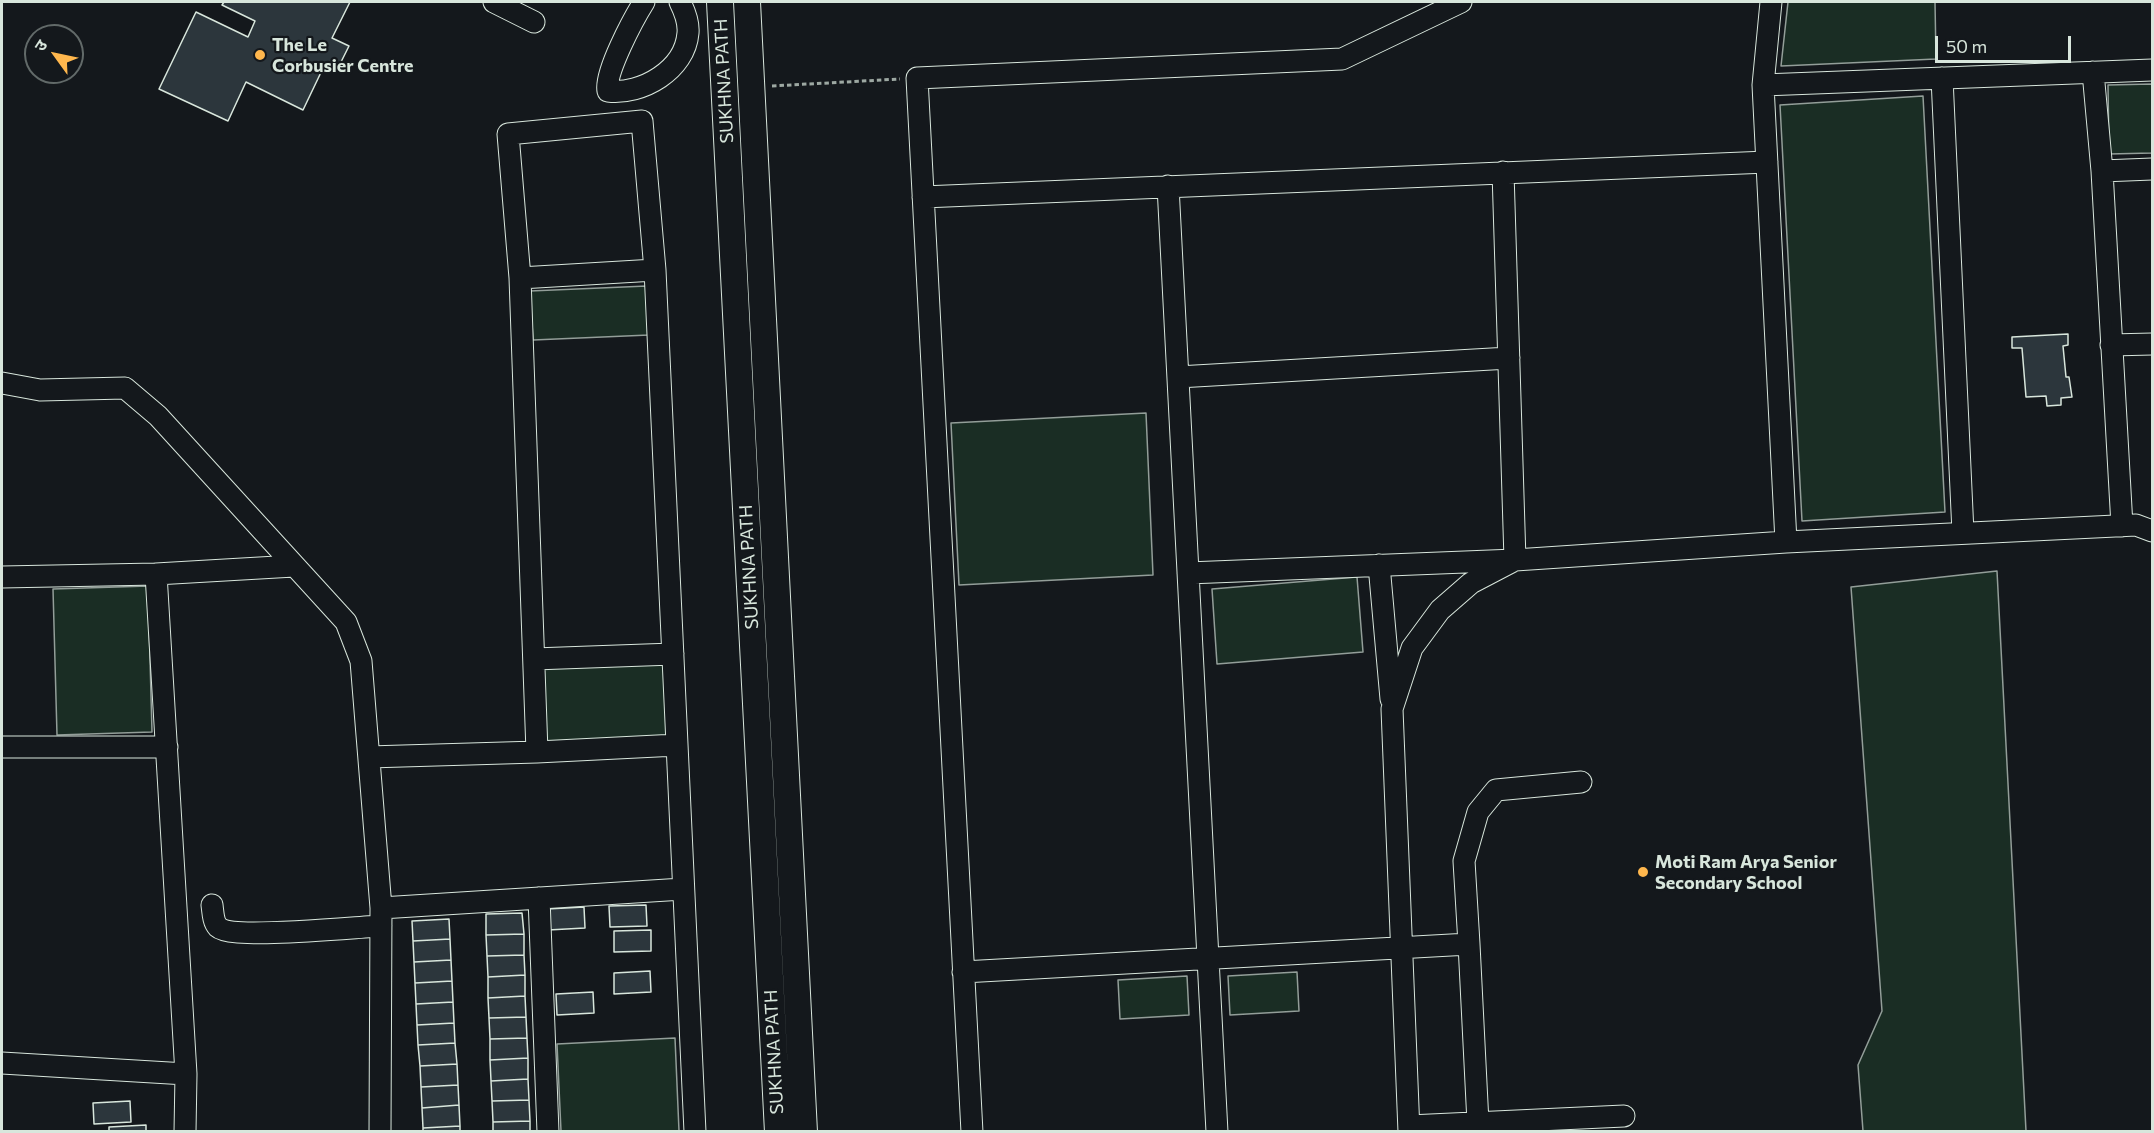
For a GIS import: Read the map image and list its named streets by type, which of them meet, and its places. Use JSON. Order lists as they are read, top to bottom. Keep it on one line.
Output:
{"streets":{"main road":["SUKHNA PATH"]},"places":["The Le Corbusier Centre","Moti Ram Arya Senior Secondary School"],"scale_bar":"50 m","north":"top left"}
